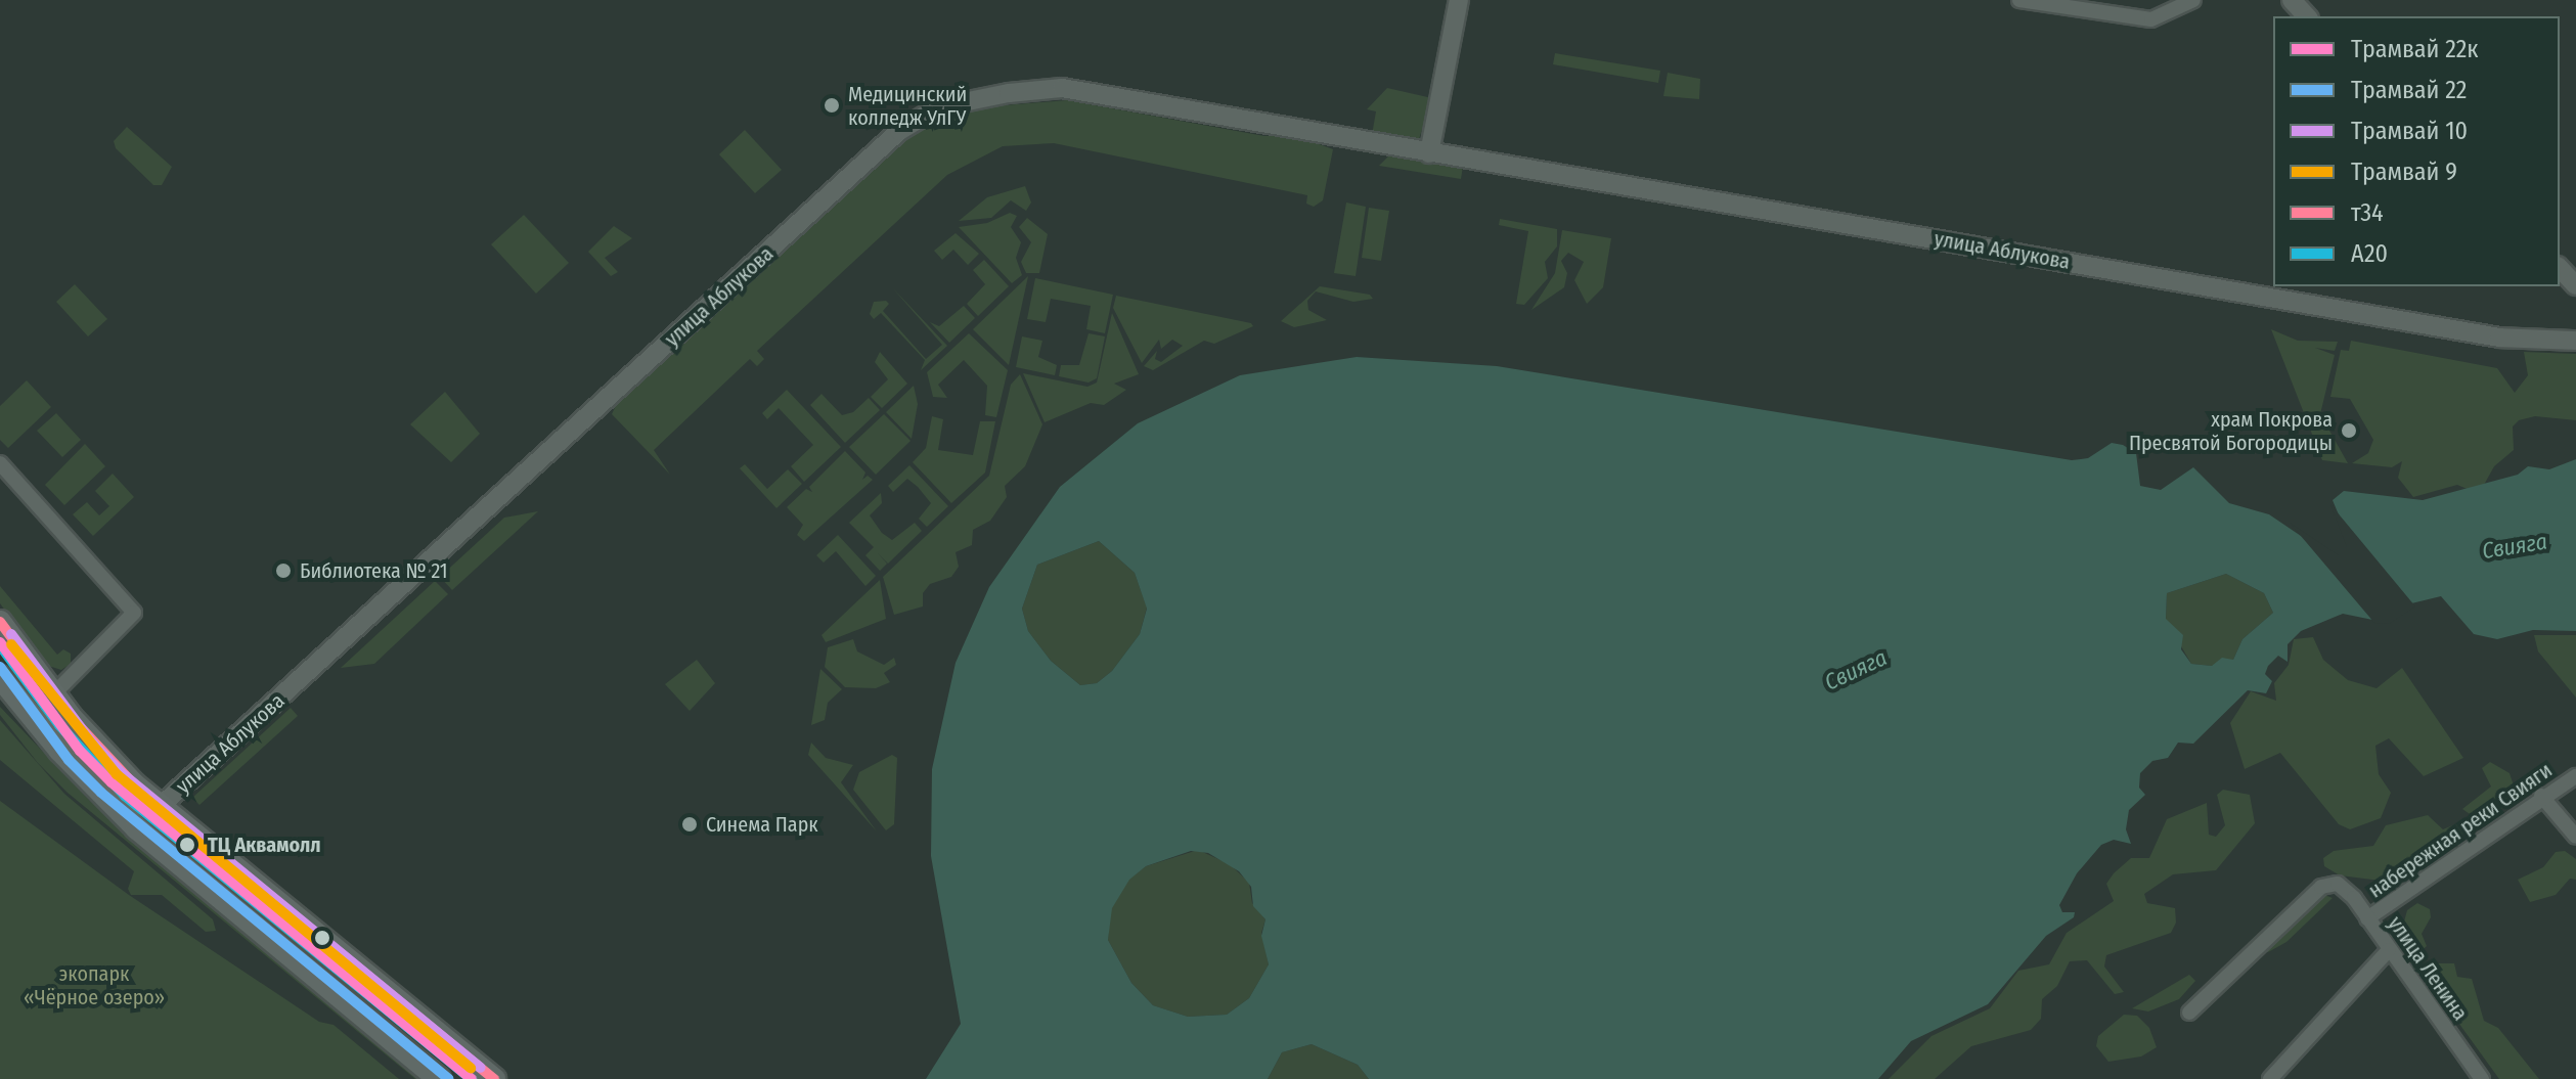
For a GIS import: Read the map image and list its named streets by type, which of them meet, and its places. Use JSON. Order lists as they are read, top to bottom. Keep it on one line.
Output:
{"streets":{"main road":["улица Аблукова"],"street":["набережная реки Свияги","улица Ленина"]},"crossings":[["набережная реки Свияги","улица Ленина"]],"water":["Свияга"],"parks":["экопарк «Чёрное озеро»"],"places":["Медицинский колледж УлГУ","храм Покрова Пресвятой Богородицы","Библиотека № 21","Синема Парк","ТЦ Аквамолл"],"lines":["transit line т34","tram line 10","tram line 22к","tram line 9","transit line А20","tram line 22"],"legend":["Трамвай 22к","Трамвай 22","Трамвай 10","Трамвай 9","т34","А20"]}
